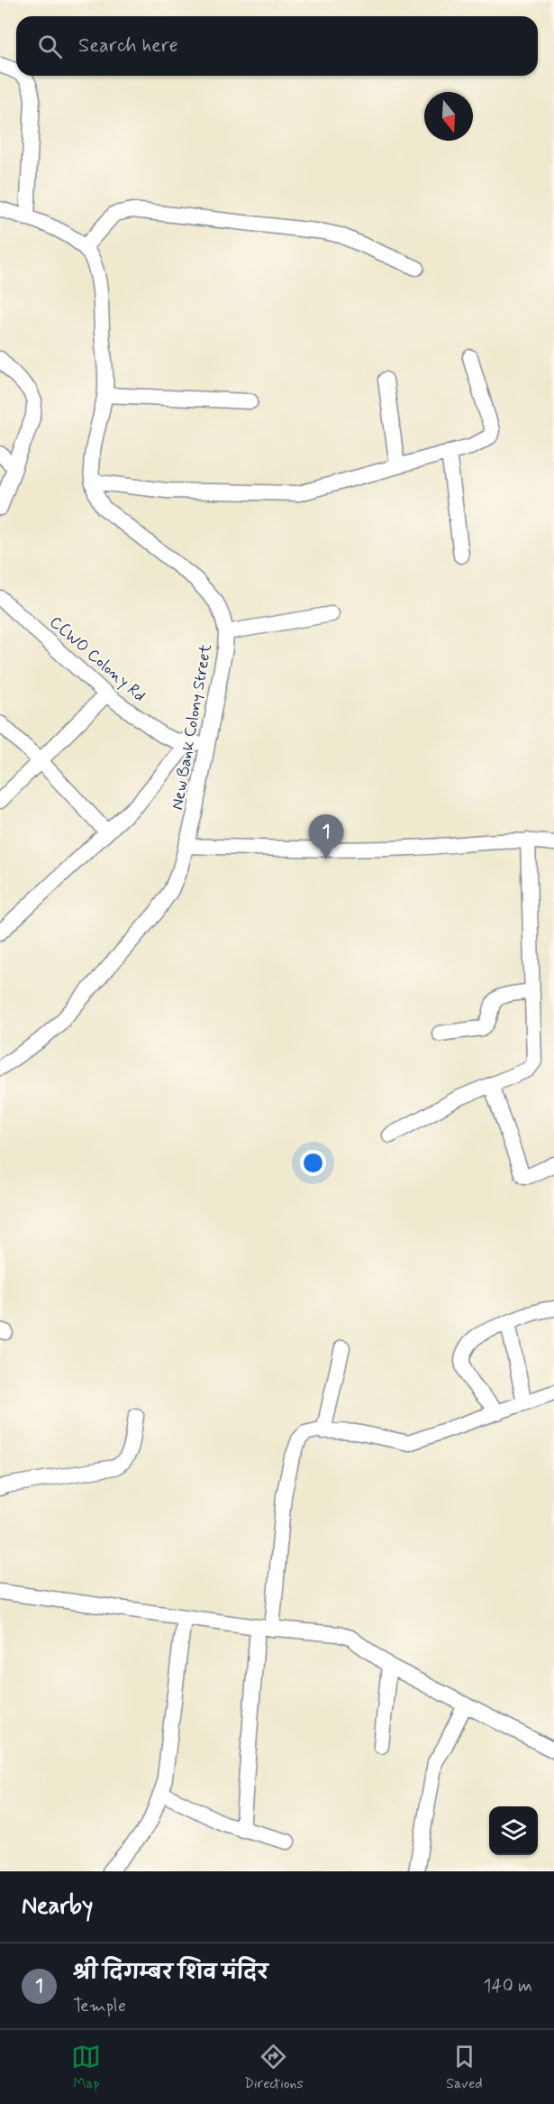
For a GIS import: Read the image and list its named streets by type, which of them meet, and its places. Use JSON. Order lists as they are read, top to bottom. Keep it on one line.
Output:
{"streets":{"street":["CCWO Colony Rd","New Bank Colony Street"]},"crossings":[["CCWO Colony Rd","New Bank Colony Street"]],"north":"bottom","page":{"search":"Search here","pins":"1","heading":"Nearby","list":[{"mark":"1","name":"श्री दिगम्बर शिव मंदिर","note":"Temple","value":"140 m"}],"nav":["Map","Directions","Saved"]}}
